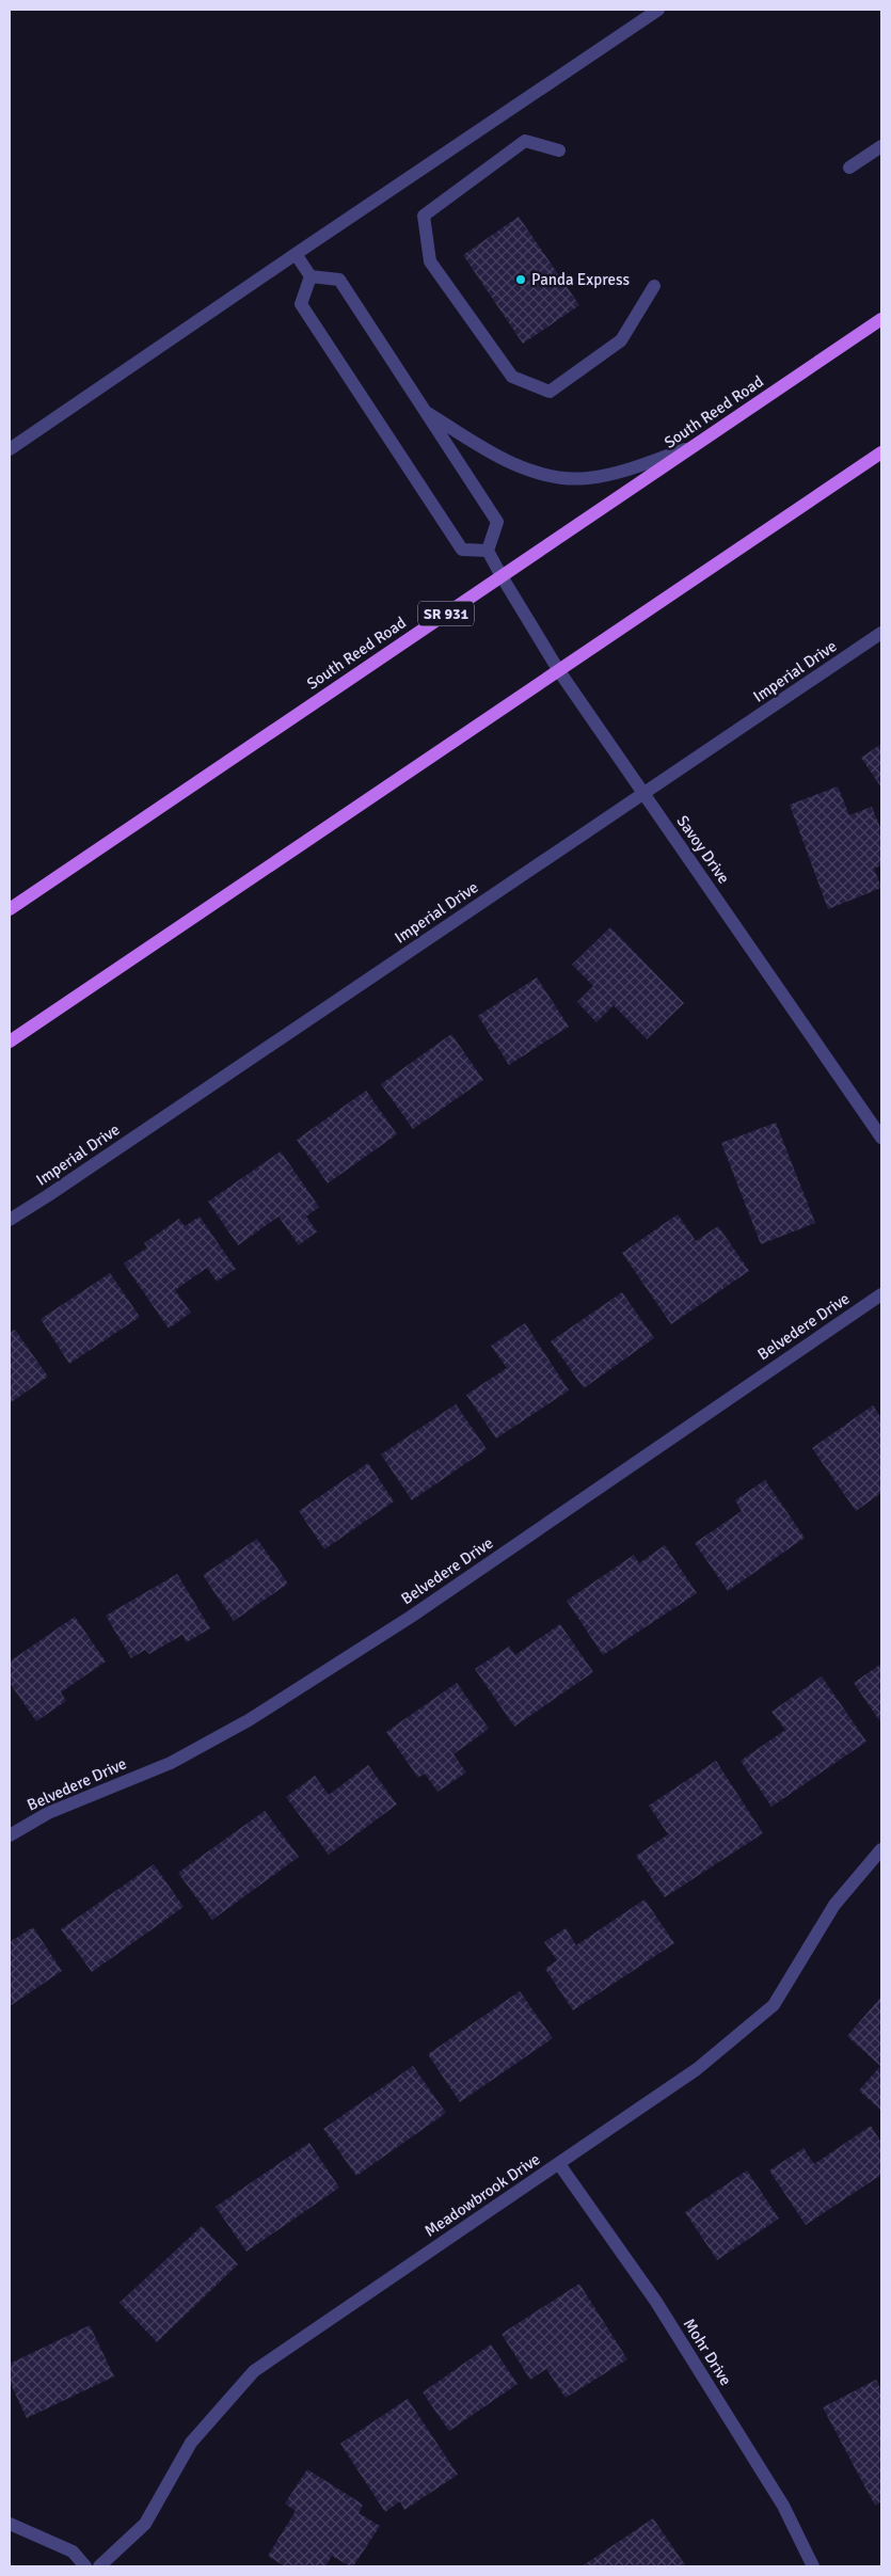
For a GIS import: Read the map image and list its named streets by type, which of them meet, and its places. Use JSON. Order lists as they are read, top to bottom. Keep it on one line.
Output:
{"streets":{"main road":["South Reed Road","SR 931"],"street":["Imperial Drive","Savoy Drive","Belvedere Drive","Meadowbrook Drive","Mohr Drive"]},"crossings":[["South Reed Road","Savoy Drive"],["Imperial Drive","Savoy Drive"],["Meadowbrook Drive","Mohr Drive"]],"places":["Panda Express"]}
